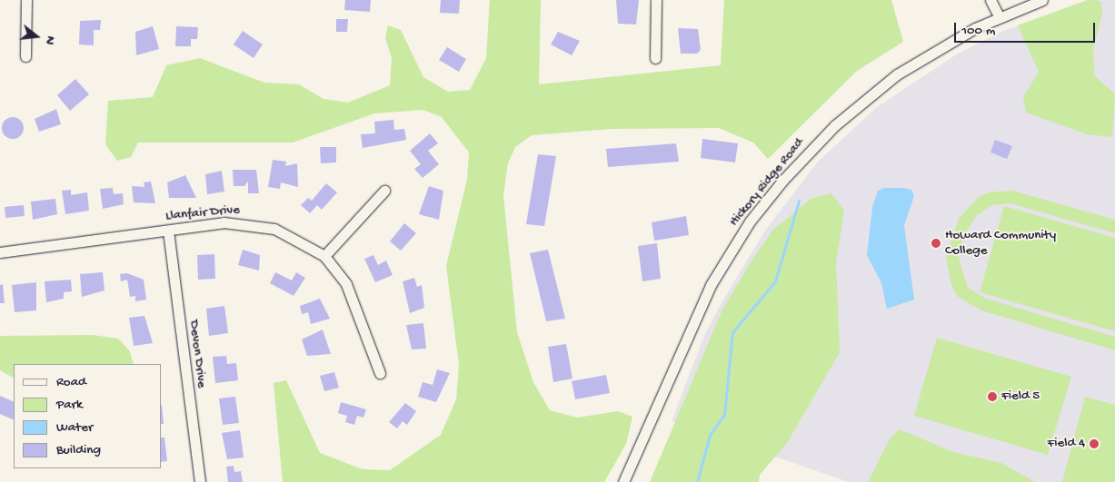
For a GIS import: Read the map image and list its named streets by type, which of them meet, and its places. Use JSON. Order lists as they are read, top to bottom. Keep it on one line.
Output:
{"streets":{"street":["Hickory Ridge Road","Llanfair Drive","Devon Drive"]},"crossings":[["Llanfair Drive","Devon Drive"]],"places":["Howard Community College","Field 5","Field 4"],"legend":["Road","Park","Water","Building"],"scale_bar":"100 m","north":"right"}
